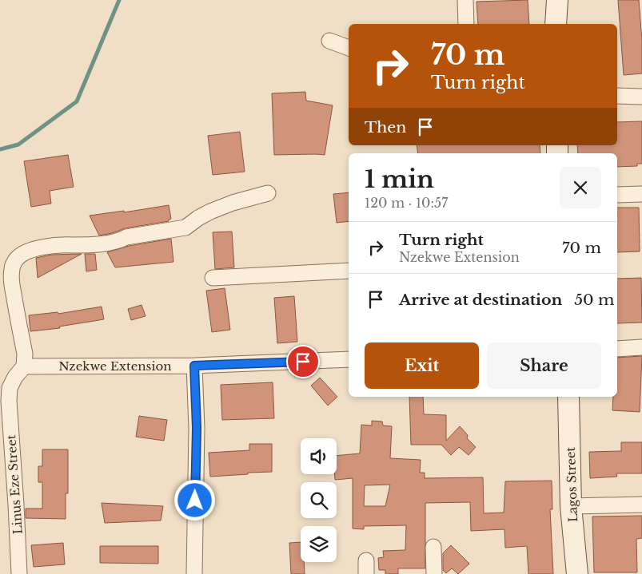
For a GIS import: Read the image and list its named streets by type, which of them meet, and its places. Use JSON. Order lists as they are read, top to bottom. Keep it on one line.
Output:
{"streets":{"street":["Nzekwe Extension","Linus Eze Street","Lagos Street"]},"crossings":[["Nzekwe Extension","Linus Eze Street"]],"page":{"turn":["70 m","Turn right"],"then":"Then","heading":["1 min","120 m · 10:57"],"list":[{"name":"Turn right","note":"Nzekwe Extension","value":"70 m"},{"name":"Arrive at destination","value":"50 m"}],"buttons":["Exit","Share"]}}
